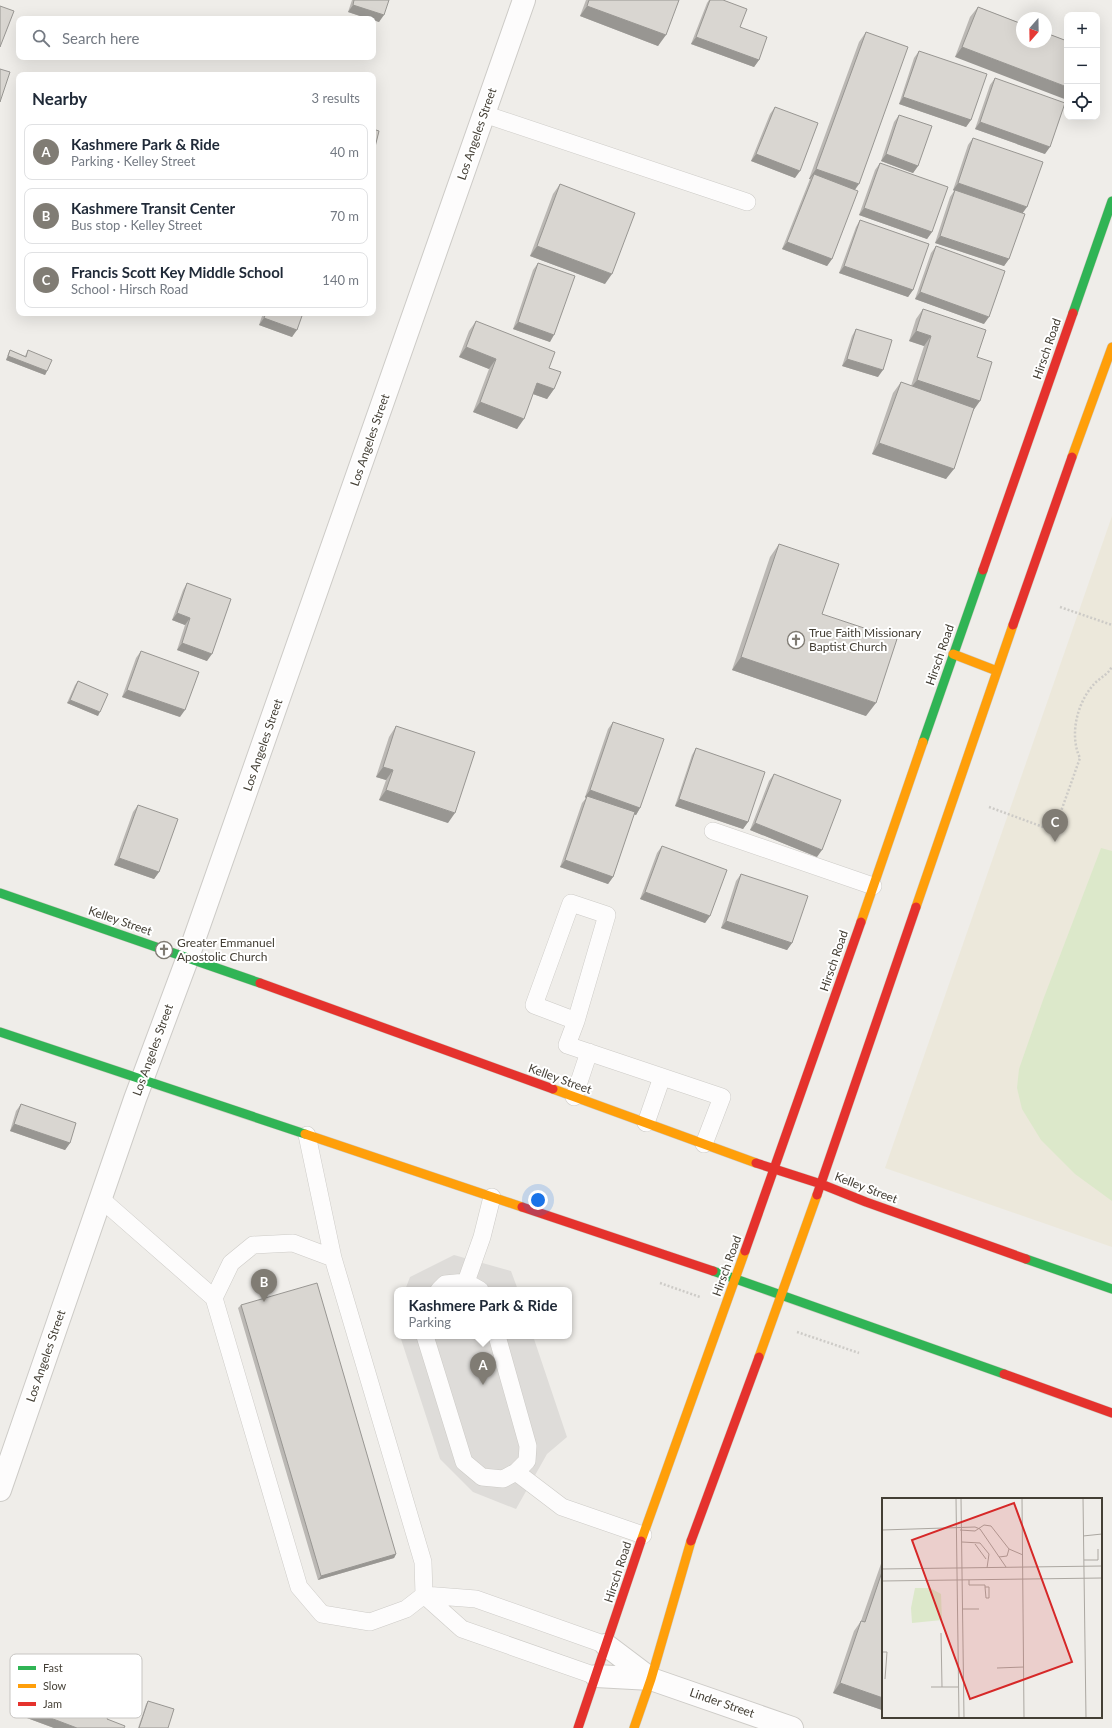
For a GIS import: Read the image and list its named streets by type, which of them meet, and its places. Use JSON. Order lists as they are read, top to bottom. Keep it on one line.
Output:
{"streets":{"main road":["Hirsch Road","Kelley Street"],"street":["Los Angeles Street","Linder Street"]},"crossings":[["Los Angeles Street","Kelley Street"],["Hirsch Road","Kelley Street"],["Hirsch Road","Linder Street"]],"places":{"church":["True Faith Missionary Baptist Church","Greater Emmanuel Apostolic Church"]},"legend":["Fast","Slow","Jam"],"north":"bottom","page":{"map_buttons":["+","−"],"search":"Search here","heading":["Nearby","3 results"],"list":[{"mark":"A","name":"Kashmere Park & Ride","note":"Parking · Kelley Street","value":"40 m"},{"mark":"B","name":"Kashmere Transit Center","note":"Bus stop · Kelley Street","value":"70 m"},{"mark":"C","name":"Francis Scott Key Middle School","note":"School · Hirsch Road","value":"140 m"}],"pins":["C","B","A"],"popup":["Kashmere Park & Ride","Parking"]}}
